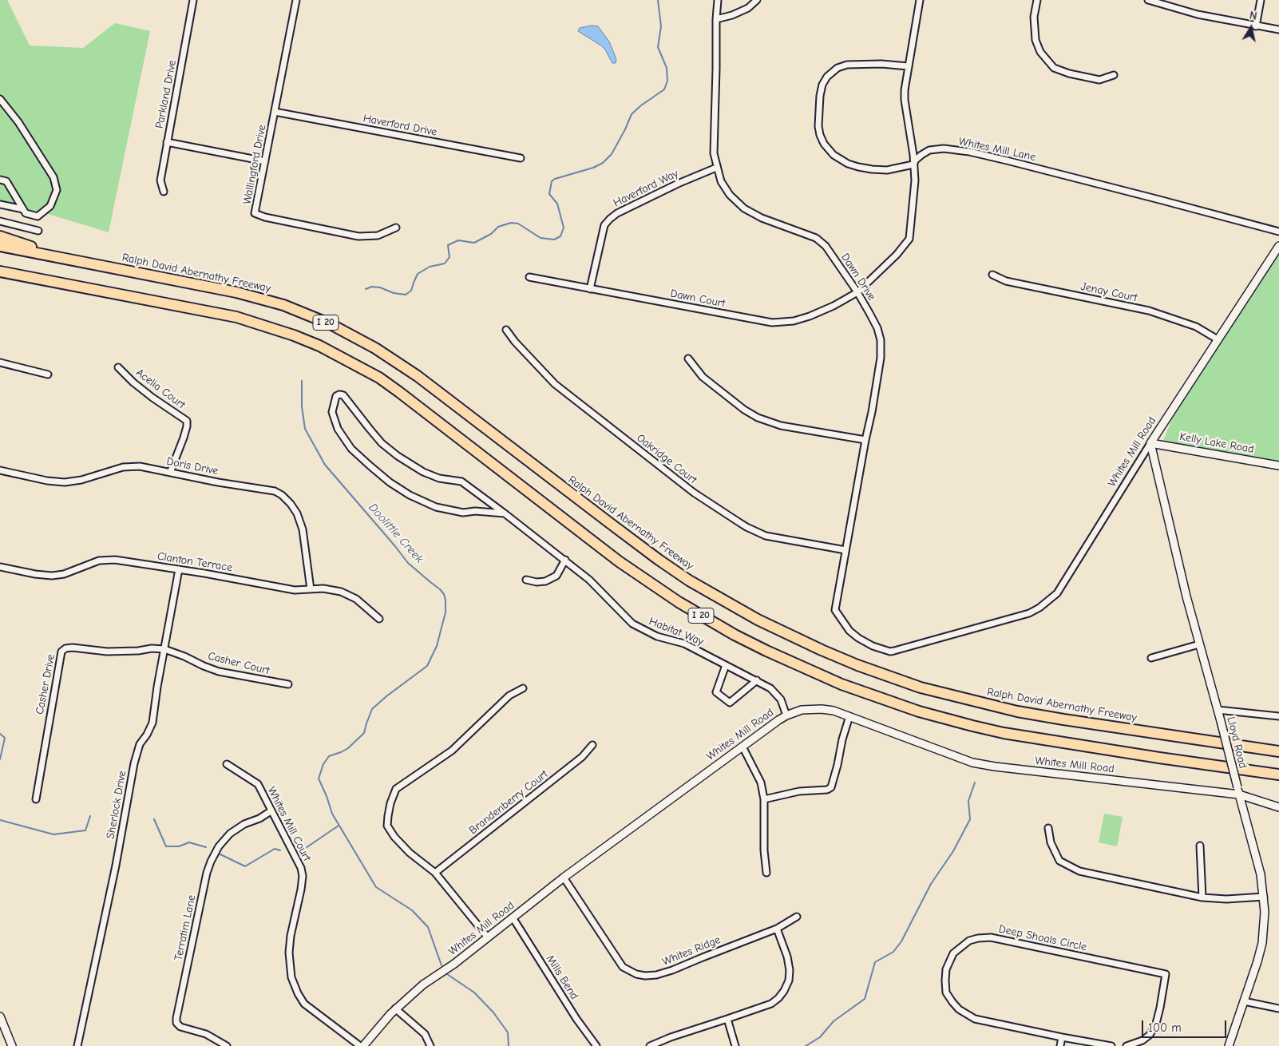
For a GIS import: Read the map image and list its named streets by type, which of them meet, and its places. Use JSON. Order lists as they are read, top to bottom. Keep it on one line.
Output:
{"streets":{"highway":["Ralph David Abernathy Freeway","I 20"],"street":["Parkland Drive","Haverford Drive","Whites Mill Lane","Wallingford Drive","Haverford Way","Dawn Drive","Jenay Court","Dawn Court","Acelia Court","Kelly Lake Road","Whites Mill Road","Oakridge Court","Doris Drive","Clanton Terrace","Habitat Way","Casher Court","Casher Drive","Lloyd Road","Brandenberry Court","Sherlock Drive","Whites Mill Court","Terratim Lane","Deep Shoals Circle","Whites Ridge","Mills Bend"]},"crossings":[["Haverford Drive","Wallingford Drive"],["Whites Mill Lane","Dawn Court"],["Haverford Way","Dawn Drive"],["Haverford Way","Dawn Court"],["Dawn Drive","Dawn Court"],["Dawn Drive","Whites Mill Road"],["Dawn Drive","Oakridge Court"],["Jenay Court","Whites Mill Road"],["Acelia Court","Doris Drive"],["Kelly Lake Road","Whites Mill Road"],["Kelly Lake Road","Lloyd Road"],["Whites Mill Road","Habitat Way"],["Whites Mill Road","Lloyd Road"],["Whites Mill Road","Whites Ridge"],["Whites Mill Road","Mills Bend"],["Doris Drive","Clanton Terrace"],["Clanton Terrace","Sherlock Drive"],["Casher Court","Casher Drive"],["Casher Court","Sherlock Drive"],["Casher Drive","Sherlock Drive"],["Whites Mill Court","Terratim Lane"]],"water":["Doolittle Creek"],"scale_bar":"100 m","north":"top"}
